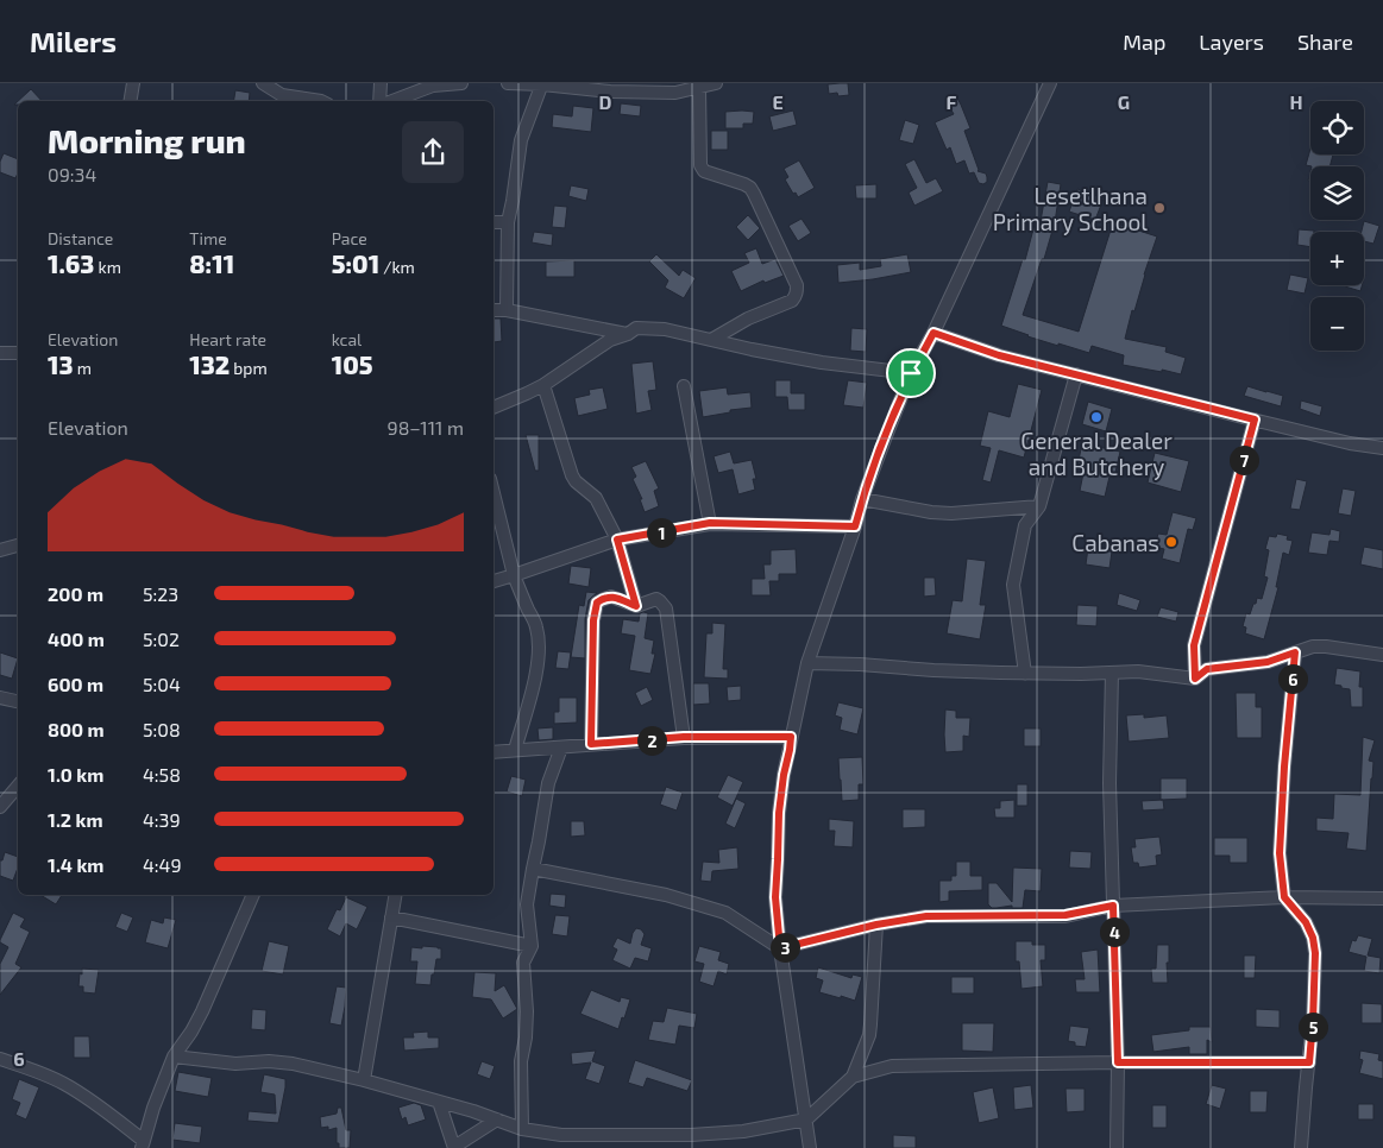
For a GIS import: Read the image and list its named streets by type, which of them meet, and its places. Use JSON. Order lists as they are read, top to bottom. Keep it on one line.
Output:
{"places":["Lesetlhana Primary School","General Dealer and Butchery","Cabanas"],"page":{"header":"Milers","nav":["Map","Layers","Share"],"map_buttons":["+","−"],"heading":["Morning run","09:34"],"stats":[["Distance","1.63 km"],["Time","8:11"],["Pace","5:01 /km"],["Elevation","13 m"],["Heart rate","132 bpm"],["kcal","105"]],"chart":["Elevation","98–111 m"],"pins":["7","1","6","2","4","3","5"],"list":[{"name":"200 m","note":"5:23"},{"name":"400 m","note":"5:02"},{"name":"600 m","note":"5:04"},{"name":"800 m","note":"5:08"},{"name":"1.0 km","note":"4:58"},{"name":"1.2 km","note":"4:39"},{"name":"1.4 km","note":"4:49"}]},"grid":{"columns":["D","E","F","G","H"],"rows":["6"]}}
